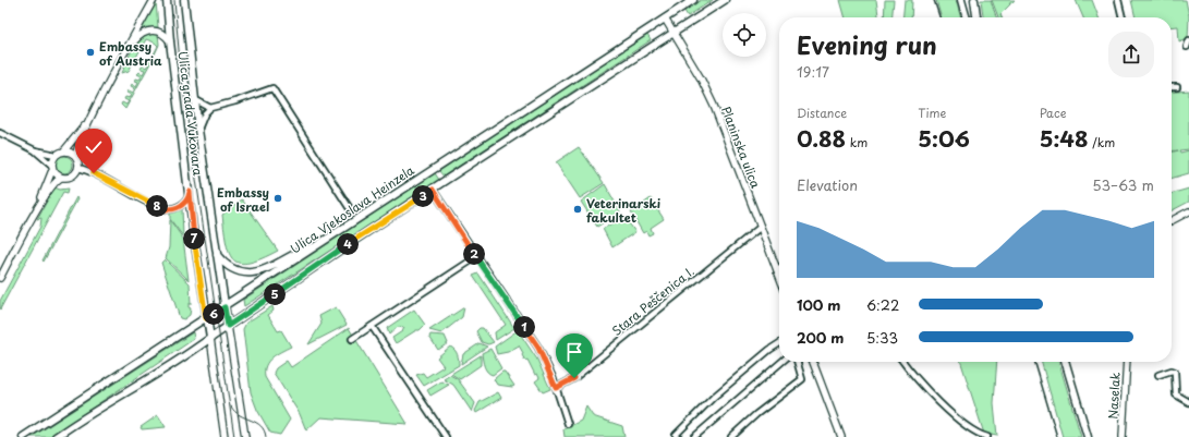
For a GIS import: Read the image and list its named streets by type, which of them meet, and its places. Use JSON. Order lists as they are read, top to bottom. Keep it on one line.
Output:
{"streets":{"main road":["Ulica grada Vukovara","Ulica Vjekoslava Heinzela"],"street":["Planinska ulica","Stara Peščenica I.","Naselak"]},"crossings":[["Ulica grada Vukovara","Ulica Vjekoslava Heinzela"],["Planinska ulica","Ulica Vjekoslava Heinzela"],["Planinska ulica","Stara Peščenica I."]],"places":["Embassy of Austria","Embassy of Israel","Veterinarski fakultet"],"page":{"heading":["Evening run","19:17"],"stats":[["Distance","0.88 km"],["Time","5:06"],["Pace","5:48 /km"]],"chart":["Elevation","53–63 m"],"pins":["3","8","7","4","2","5","6","1"],"list":[{"name":"100 m","note":"6:22"},{"name":"200 m","note":"5:33"}]}}
